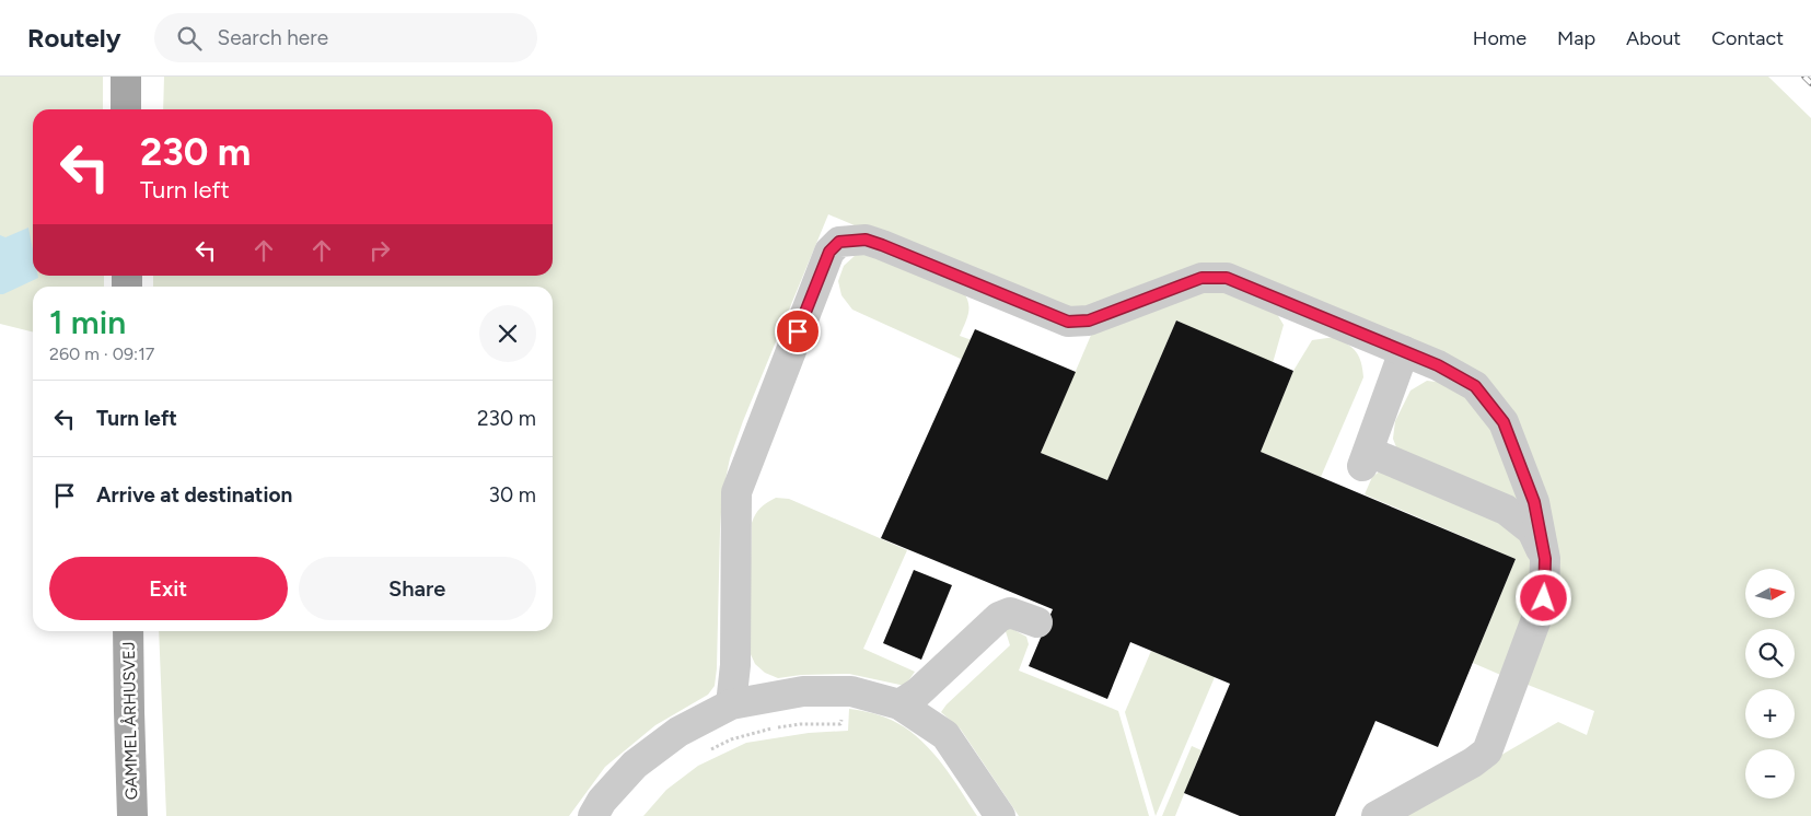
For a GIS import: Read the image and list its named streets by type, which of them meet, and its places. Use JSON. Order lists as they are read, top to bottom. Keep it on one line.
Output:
{"streets":{"main road":["GAMMEL ÅRHUSVEJ"]},"north":"right","page":{"header":"Routely","search":"Search here","nav":["Home","Map","About","Contact"],"turn":["230 m","Turn left"],"heading":["1 min","260 m · 09:17"],"list":[{"name":"Turn left","value":"230 m"},{"name":"Arrive at destination","value":"30 m"}],"buttons":["Exit","Share"],"map_buttons":["+","−"]}}
